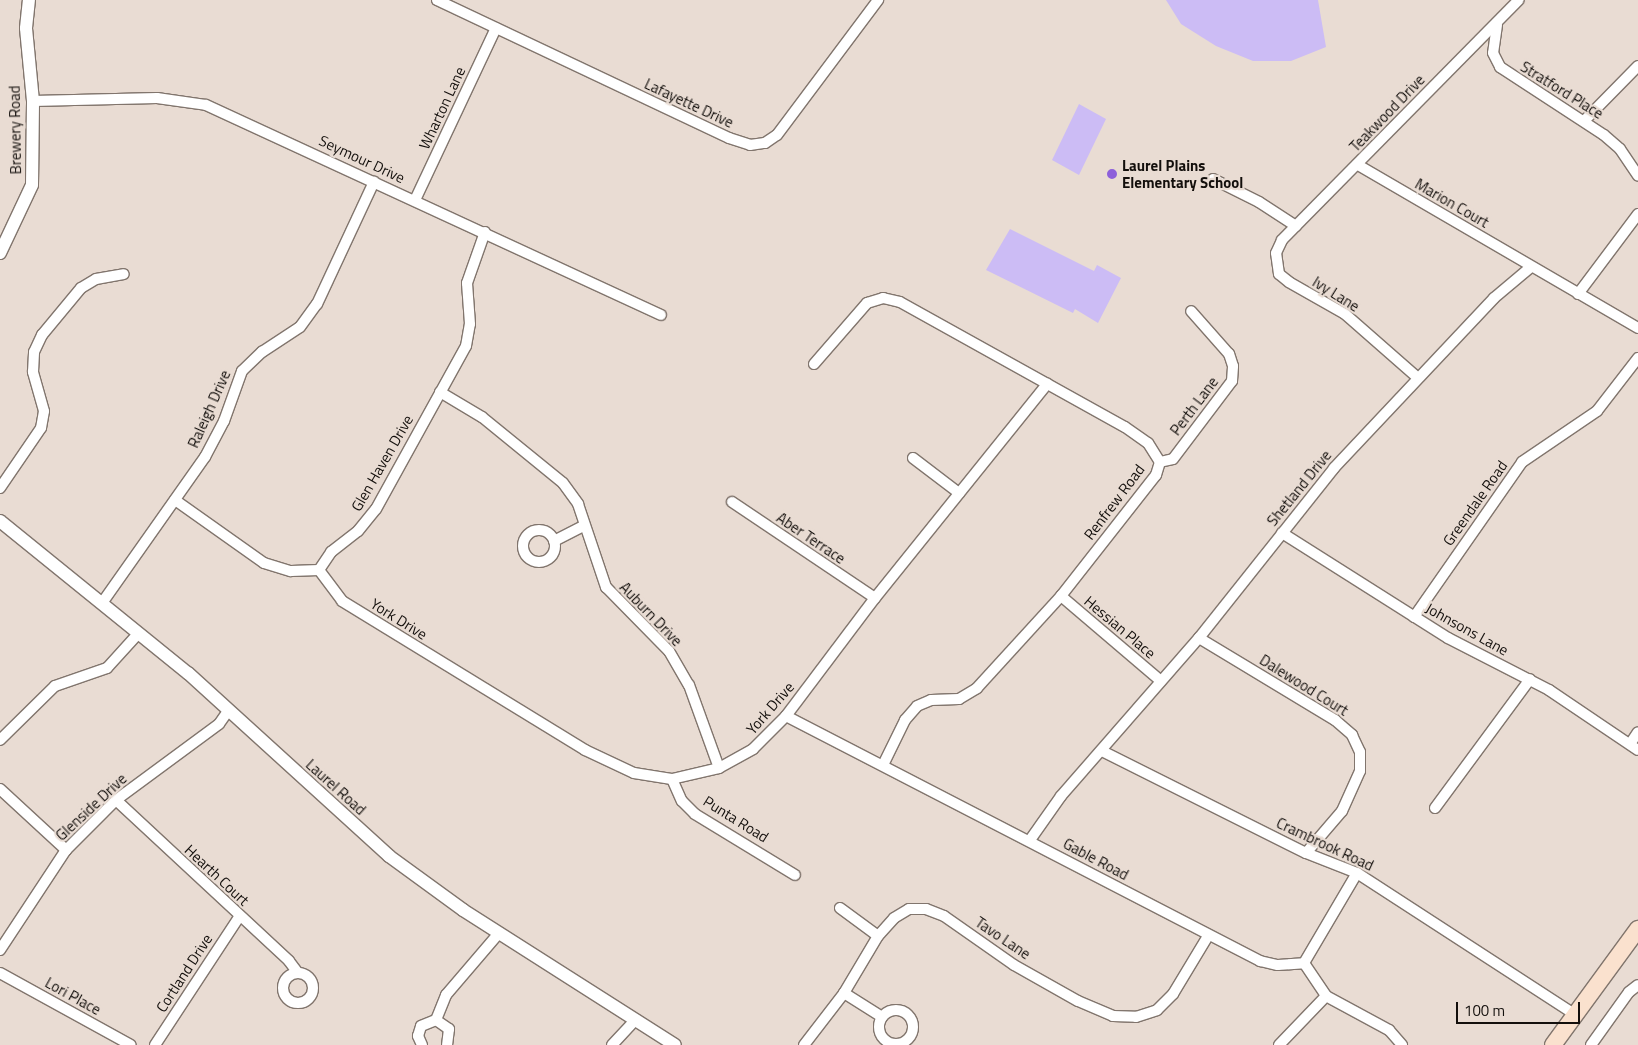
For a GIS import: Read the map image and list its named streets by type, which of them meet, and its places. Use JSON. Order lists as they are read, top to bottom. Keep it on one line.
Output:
{"streets":{"street":["Stratford Place","Lafayette Drive","Wharton Lane","Teakwood Drive","Brewery Road","Seymour Drive","Marion Court","Ivy Lane","Perth Lane","Raleigh Drive","Glen Haven Drive","Shetland Drive","Renfrew Road","Greendale Road","Aber Terrace","Auburn Drive","York Drive","Hessian Place","Johnsons Lane","Dalewood Court","Laurel Road","Glenside Drive","Punta Road","Crambrook Road","Gable Road","Hearth Court","Tavo Lane","Cortland Drive","Lori Place"]},"crossings":[["Stratford Place","Teakwood Drive"],["Lafayette Drive","Wharton Lane"],["Wharton Lane","Seymour Drive"],["Teakwood Drive","Marion Court"],["Teakwood Drive","Ivy Lane"],["Brewery Road","Seymour Drive"],["Seymour Drive","Raleigh Drive"],["Seymour Drive","Glen Haven Drive"],["Marion Court","Shetland Drive"],["Ivy Lane","Shetland Drive"],["Perth Lane","Renfrew Road"],["Raleigh Drive","Laurel Road"],["Glen Haven Drive","Auburn Drive"],["Glen Haven Drive","York Drive"],["Shetland Drive","Hessian Place"],["Shetland Drive","Johnsons Lane"],["Shetland Drive","Dalewood Court"],["Shetland Drive","Crambrook Road"],["Shetland Drive","Gable Road"],["Renfrew Road","York Drive"],["Renfrew Road","Hessian Place"],["Renfrew Road","Gable Road"],["Greendale Road","Johnsons Lane"],["Aber Terrace","York Drive"],["Auburn Drive","York Drive"],["York Drive","Punta Road"],["York Drive","Gable Road"],["Dalewood Court","Crambrook Road"],["Laurel Road","Glenside Drive"],["Glenside Drive","Hearth Court"],["Gable Road","Tavo Lane"],["Hearth Court","Cortland Drive"]],"places":["Laurel Plains Elementary School"],"scale_bar":"100 m"}
